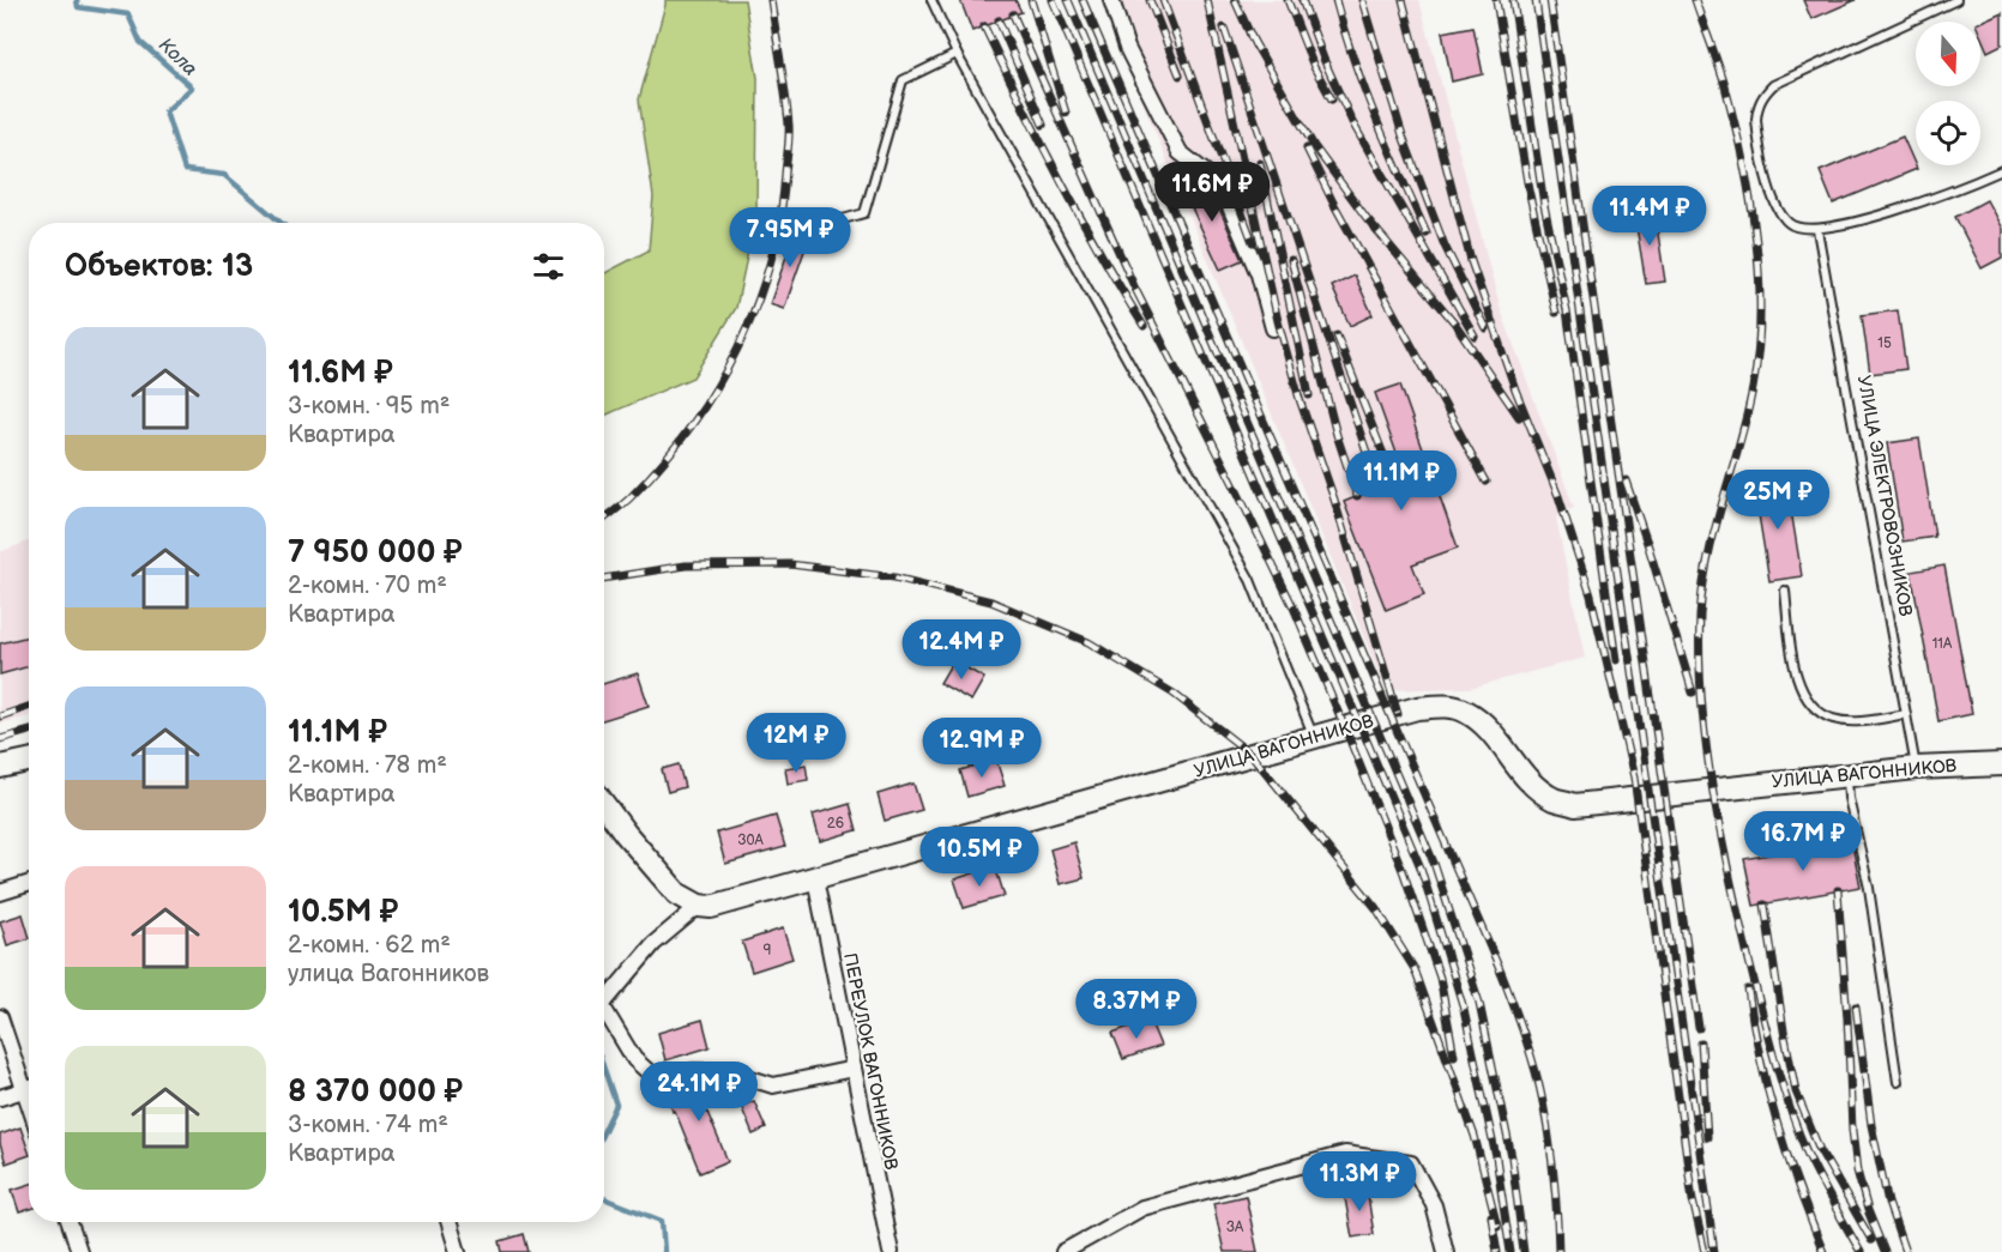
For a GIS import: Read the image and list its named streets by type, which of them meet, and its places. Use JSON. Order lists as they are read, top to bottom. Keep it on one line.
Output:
{"streets":{"street":["УЛИЦА ВАГОННИКОВ","ПЕРЕУЛОК ВАГОННИКОВ"],"lane":["УЛИЦА ЭЛЕКТРОВОЗНИКОВ"]},"crossings":[["УЛИЦА ЭЛЕКТРОВОЗНИКОВ","УЛИЦА ВАГОННИКОВ"],["УЛИЦА ВАГОННИКОВ","ПЕРЕУЛОК ВАГОННИКОВ"]],"water":["Кола"],"house_numbers":["15","11А","26","30А","9","3А"],"north":"bottom","page":{"price":["11.6M ₽","11.4M ₽","7.95M ₽","11.1M ₽","25M ₽","12.4M ₽","12M ₽","12.9M ₽","16.7M ₽","10.5M ₽","8.37M ₽","24.1M ₽","11.3M ₽"],"heading":"Объектов: 13","list":[{"name":"11.6M ₽","note":"3-комн. · 95 m² · Квартира"},{"name":"7 950 000 ₽","note":"2-комн. · 70 m² · Квартира"},{"name":"11.1M ₽","note":"2-комн. · 78 m² · Квартира"},{"name":"10.5M ₽","note":"2-комн. · 62 m² · улица Вагонников"},{"name":"8 370 000 ₽","note":"3-комн. · 74 m² · Квартира"}]}}
